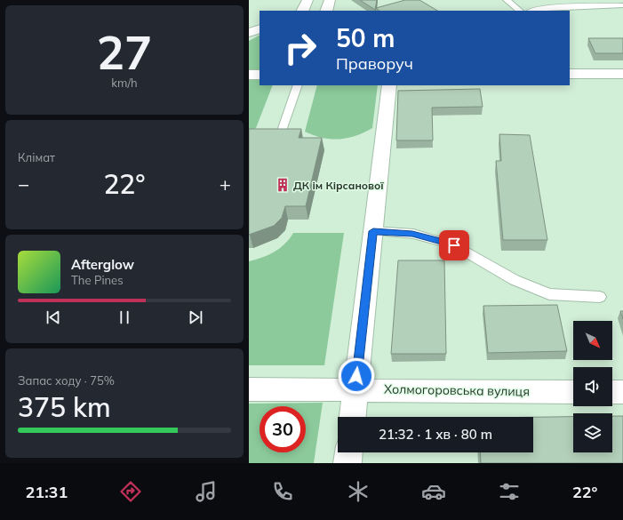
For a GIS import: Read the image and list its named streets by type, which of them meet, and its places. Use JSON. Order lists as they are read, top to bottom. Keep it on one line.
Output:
{"streets":{"street":["Холмогоровська вулиця"]},"places":{"building":["ДК ім Кірсанової"]},"north":"bottom right","page":{"tile":[["27","km/h"],"Клімат",["Запас ходу · 75%","375 km"]],"turn":["50 m","Праворуч"],"heat":["−","22°","+"],"song":["Afterglow","The Pines"],"limit":"30","trip":"21:32 · 1 хв · 80 m","tabs":["21:31","22°"]}}
